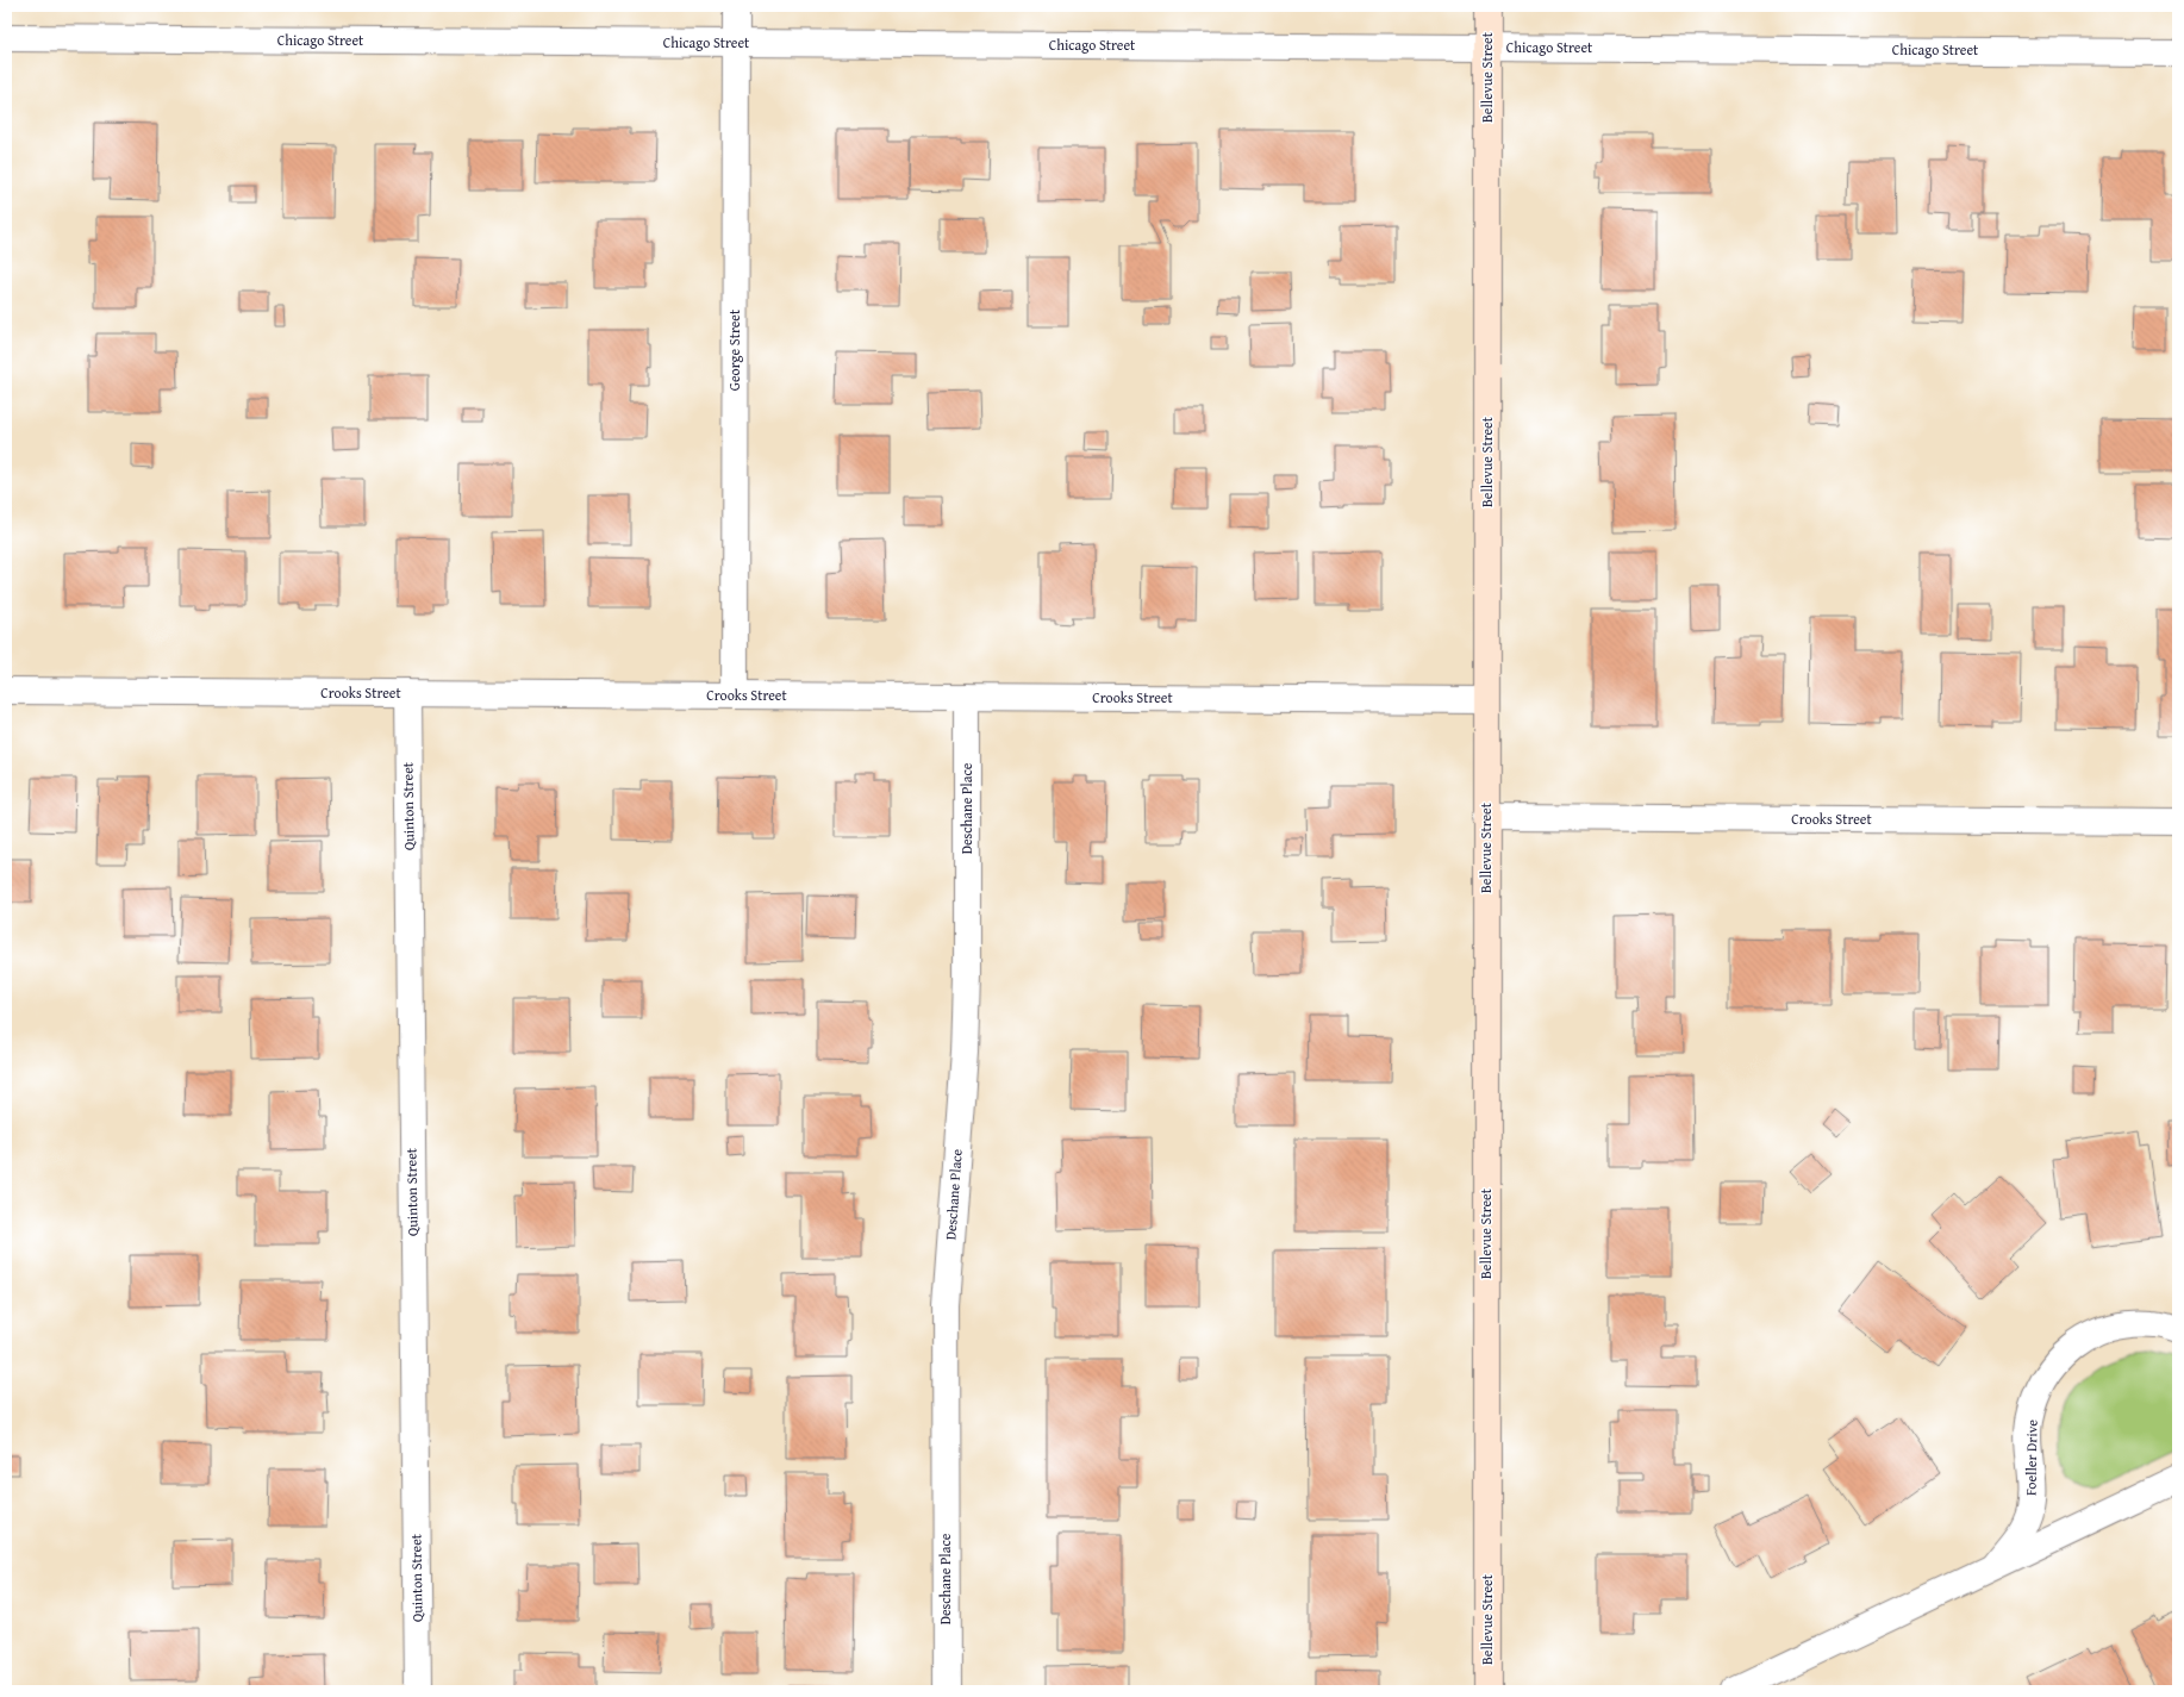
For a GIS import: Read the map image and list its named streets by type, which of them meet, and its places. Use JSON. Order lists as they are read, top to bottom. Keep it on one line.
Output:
{"streets":{"street":["Chicago Street","Bellevue Street","George Street","Crooks Street","Quinton Street","Deschane Place","Foeller Drive"]},"crossings":[["Chicago Street","Bellevue Street"],["Chicago Street","George Street"],["Bellevue Street","Crooks Street"],["George Street","Crooks Street"],["Crooks Street","Quinton Street"],["Crooks Street","Deschane Place"]]}
